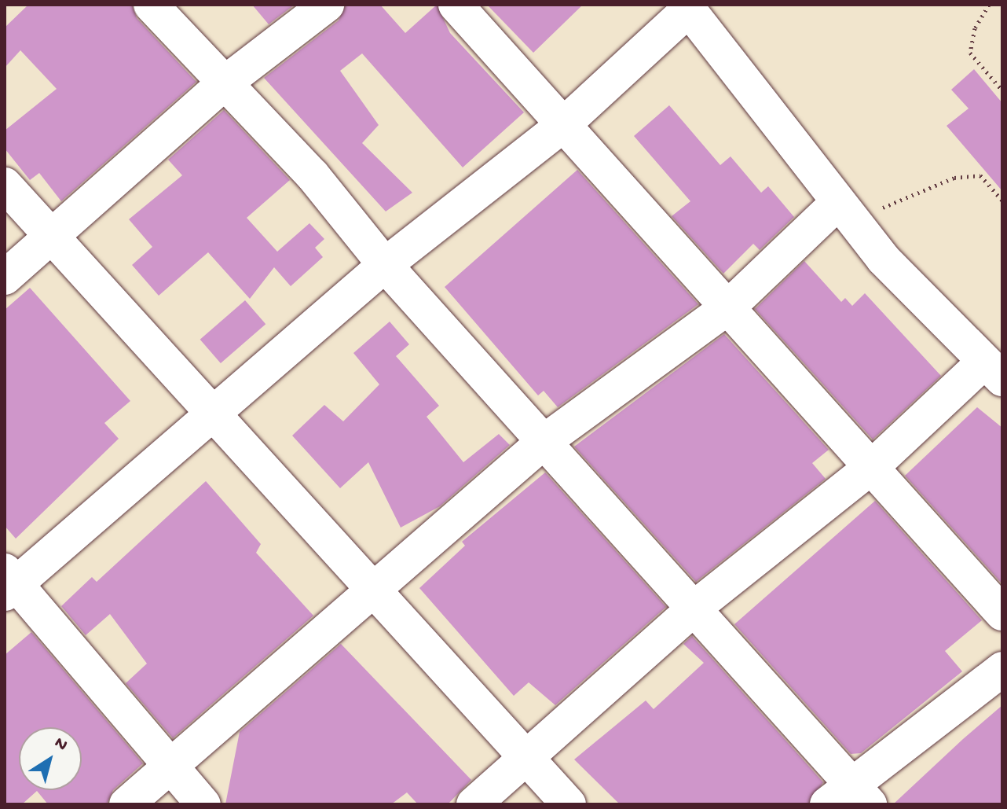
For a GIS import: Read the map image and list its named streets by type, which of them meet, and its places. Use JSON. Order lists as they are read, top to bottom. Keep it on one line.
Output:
{"north":"top right"}
